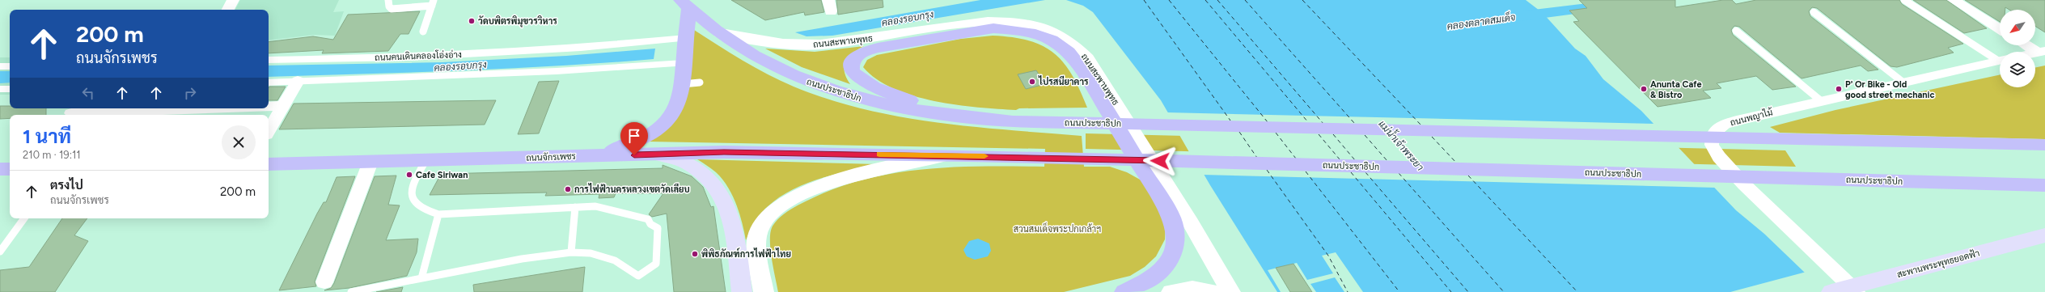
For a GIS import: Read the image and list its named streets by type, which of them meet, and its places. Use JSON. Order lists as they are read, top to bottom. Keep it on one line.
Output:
{"streets":{"main road":["ถนนประชาธิปก","ถนนจักรเพชร","สะพานพระพุทธยอดฟ้า"],"street":["ถนนสะพานพุทธ","ถนนคนเดินคลองโอ่งอ่าง","ถนนพญาไม้"]},"crossings":[["ถนนสะพานพุทธ","ถนนประชาธิปก"],["ถนนประชาธิปก","ถนนจักรเพชร"]],"water":["คลองรอบกรุง","คลองตลาดสมเด็จ","แม่น้ำเจ้าพระยา"],"parks":["สวนสมเด็จพระปกเกล้าฯ"],"places":["วัดบพิตรพิมุขวรวิหาร","ไปรสนียาคาร","Anunta Cafe & Bistro","P' Or Bike - Old good street mechanic","Cafe Siriwan","การไฟฟ้านครหลวงเขตวัดเลียบ","พิพิธภัณฑ์การไฟฟ้าไทย"],"north":"bottom left","page":{"turn":["200 m","ถนนจักรเพชร"],"heading":["1 นาที","210 m · 19:11"],"list":[{"name":"ตรงไป","note":"ถนนจักรเพชร","value":"200 m"}]}}
